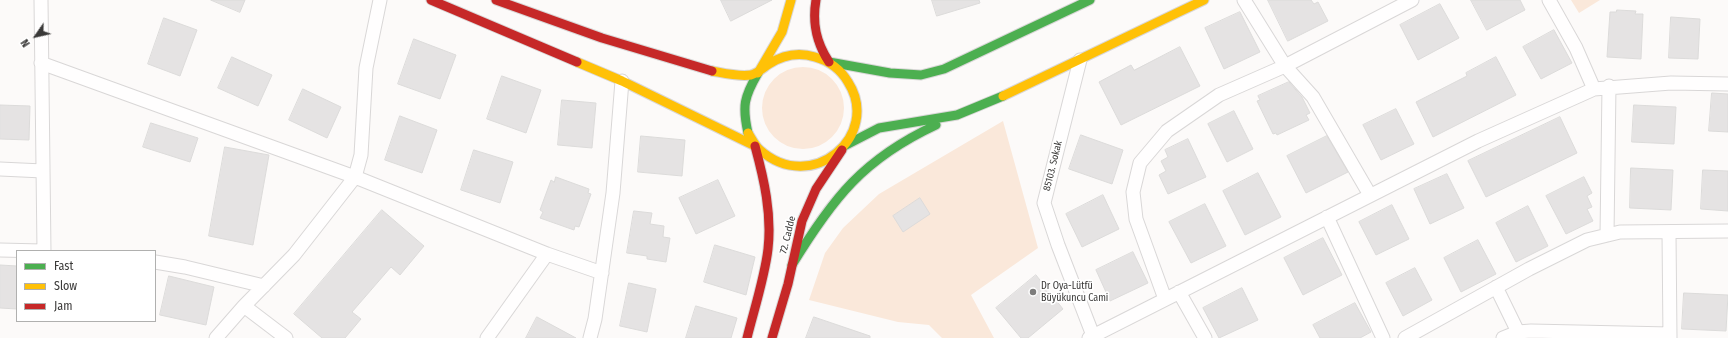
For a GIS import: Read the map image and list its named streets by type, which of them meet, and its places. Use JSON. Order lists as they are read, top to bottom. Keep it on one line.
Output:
{"streets":{"main road":["72. Cadde"],"street":["85103. Sokak"]},"places":["Dr Oya-Lütfü Büyükuncu Cami"],"legend":["Fast","Slow","Jam"],"north":"bottom left"}
